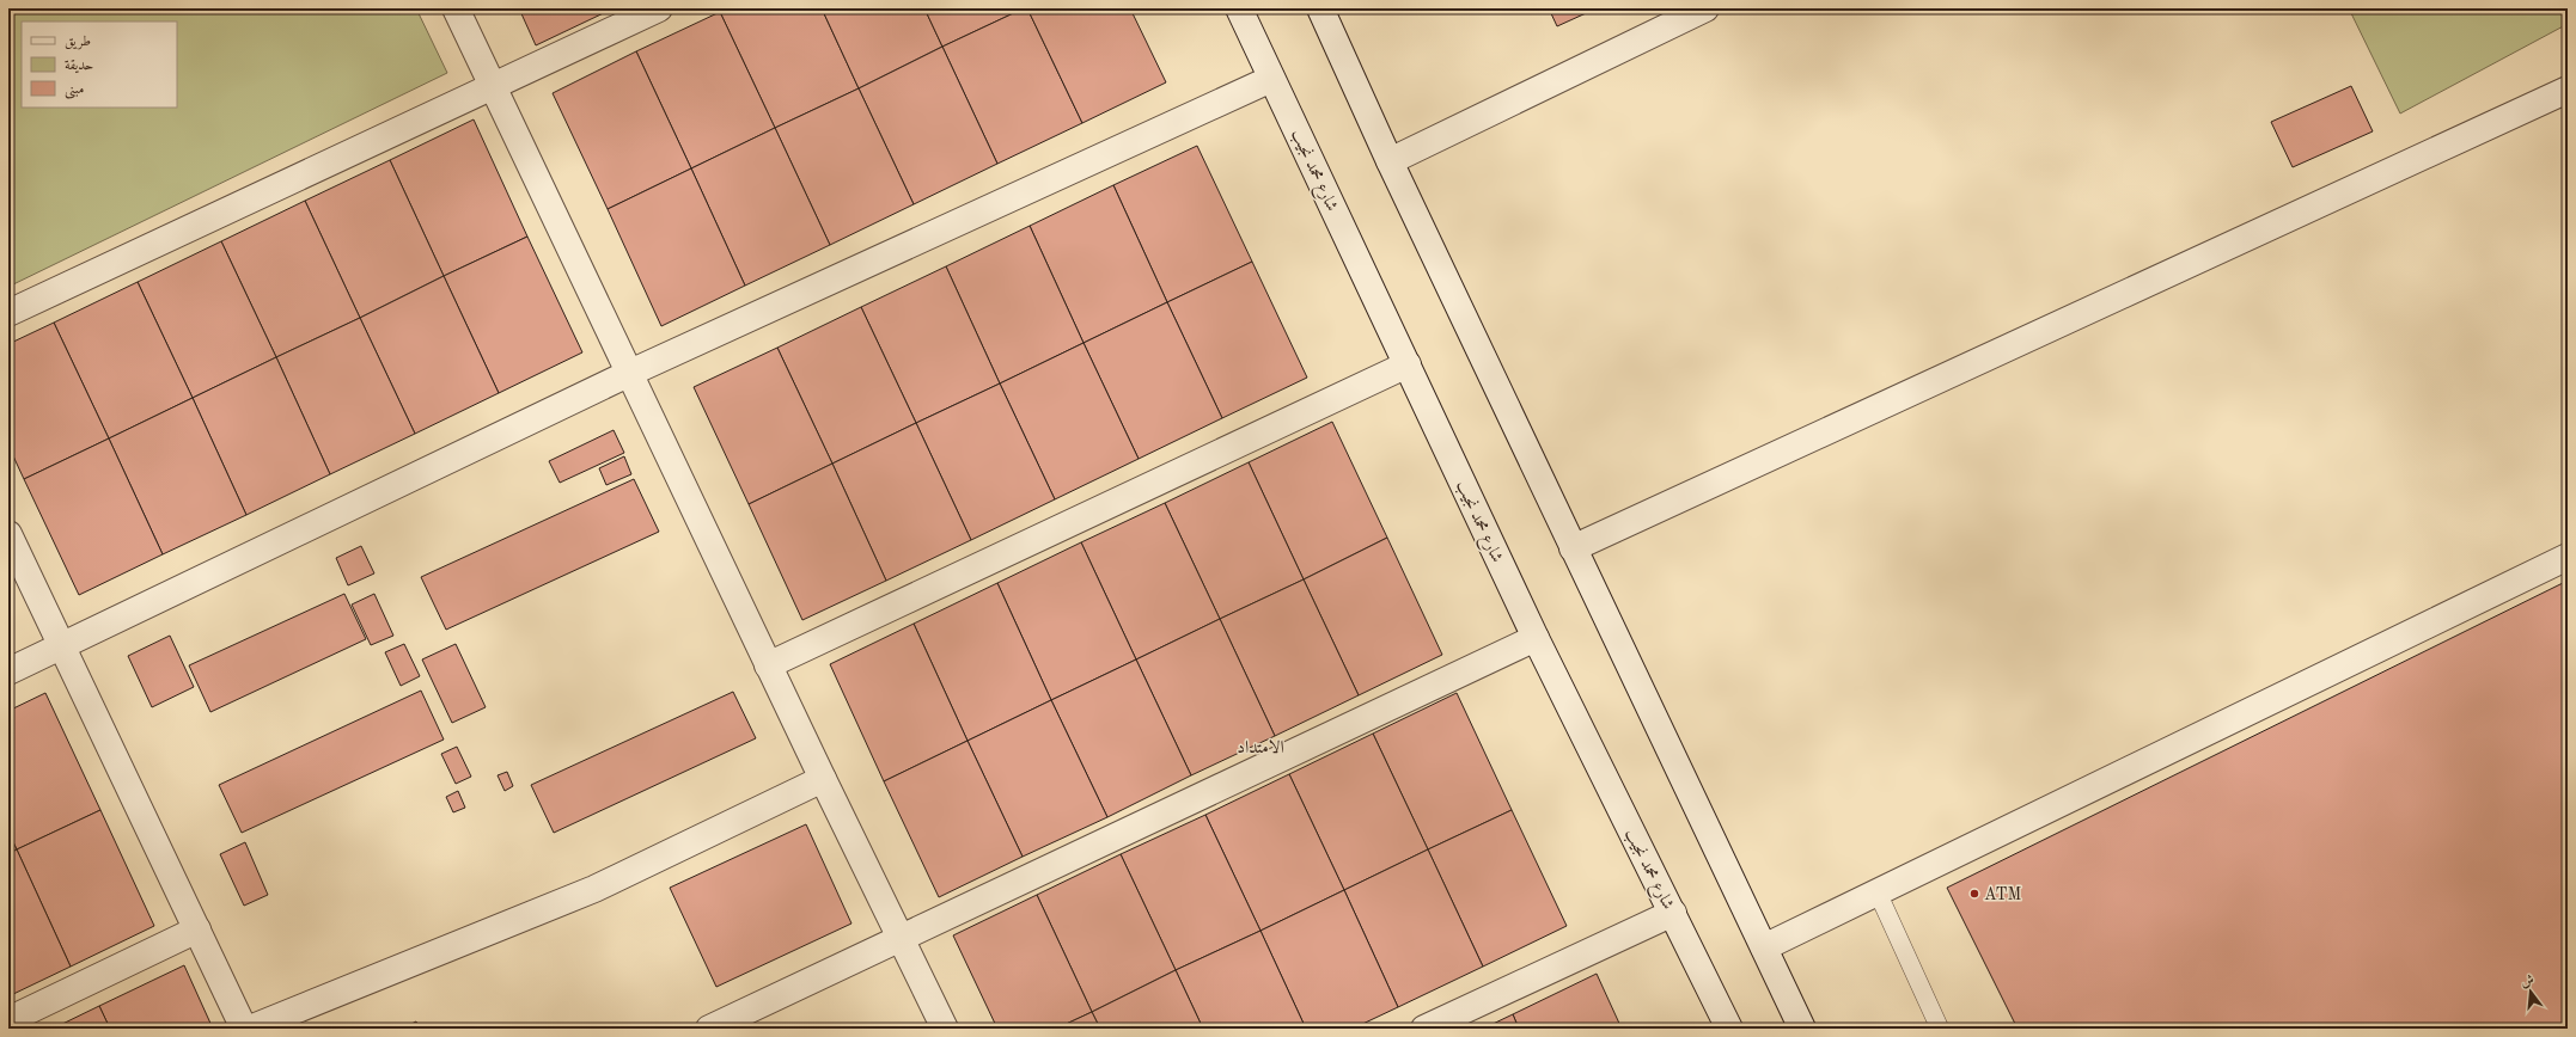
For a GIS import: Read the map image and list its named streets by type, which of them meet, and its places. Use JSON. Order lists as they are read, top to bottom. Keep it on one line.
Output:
{"streets":{"street":["شارع محمد نجيب"]},"districts":["الامتداد"],"places":["ATM"],"legend":["طريق","حديقة","مبنى"],"north":"top"}
